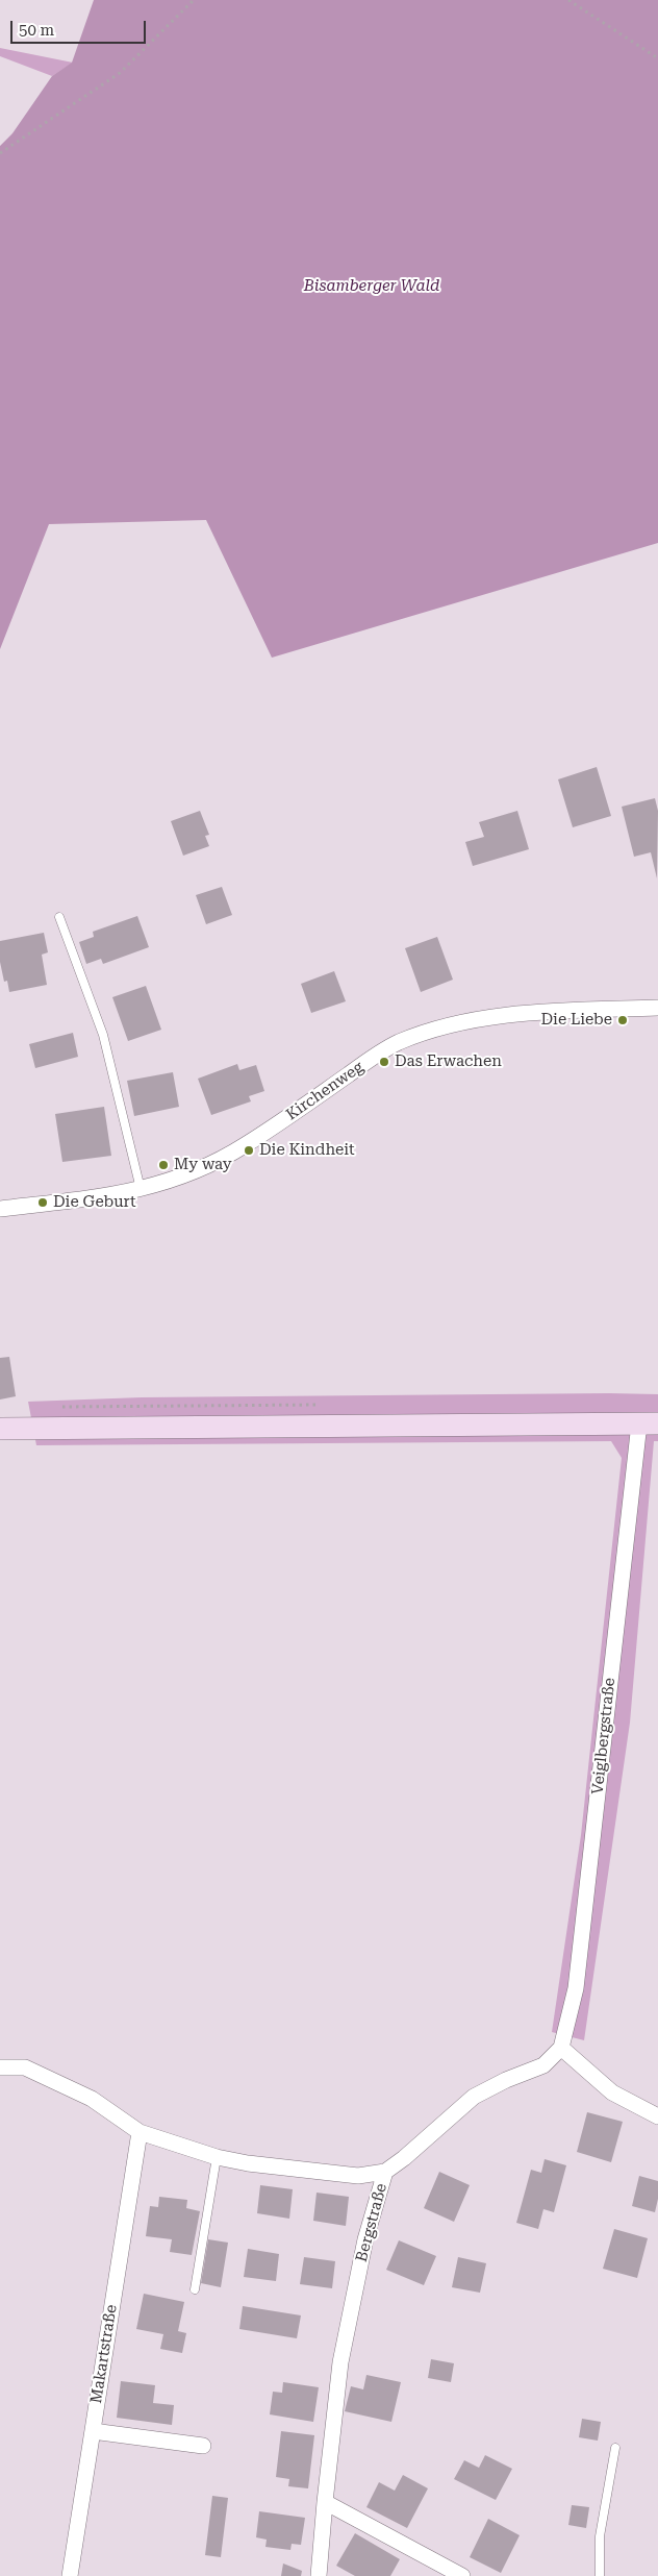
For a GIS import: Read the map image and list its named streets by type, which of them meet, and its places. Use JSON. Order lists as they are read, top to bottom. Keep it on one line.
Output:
{"streets":{"street":["Kirchenweg","Veiglbergstraße","Bergstraße","Makartstraße"]},"crossings":[["Veiglbergstraße","Bergstraße"]],"parks":["Bisamberger Wald"],"places":["Die Liebe","Das Erwachen","Die Kindheit","My way","Die Geburt"],"scale_bar":"50 m"}
